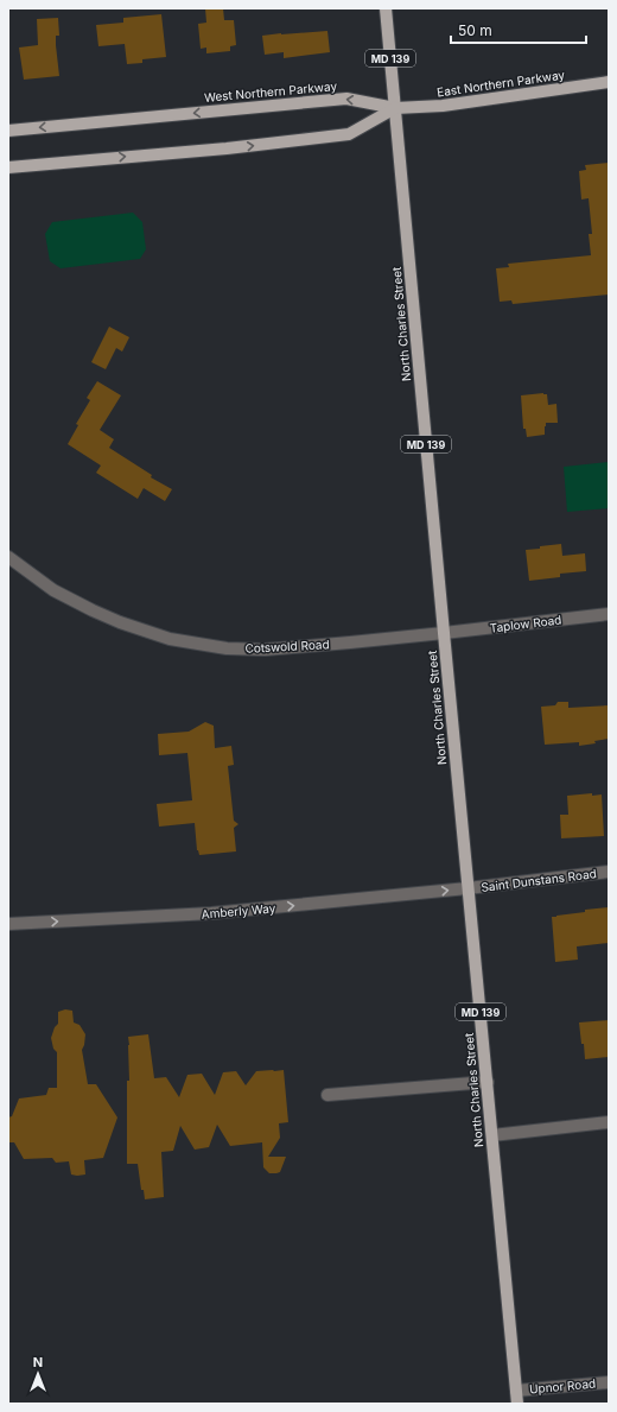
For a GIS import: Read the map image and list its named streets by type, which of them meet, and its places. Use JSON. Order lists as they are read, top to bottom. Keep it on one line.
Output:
{"streets":{"main road":["MD 139","East Northern Parkway","West Northern Parkway","North Charles Street"],"street":["Taplow Road","Cotswold Road","Saint Dunstans Road","Amberly Way","Upnor Road"]},"crossings":[["East Northern Parkway","West Northern Parkway"],["East Northern Parkway","North Charles Street"],["West Northern Parkway","North Charles Street"],["North Charles Street","Taplow Road"],["North Charles Street","Cotswold Road"],["North Charles Street","Saint Dunstans Road"],["North Charles Street","Amberly Way"],["North Charles Street","Upnor Road"],["Taplow Road","Cotswold Road"],["Saint Dunstans Road","Amberly Way"]],"one_way":["Amberly Way"],"scale_bar":"50 m","north":"top"}
